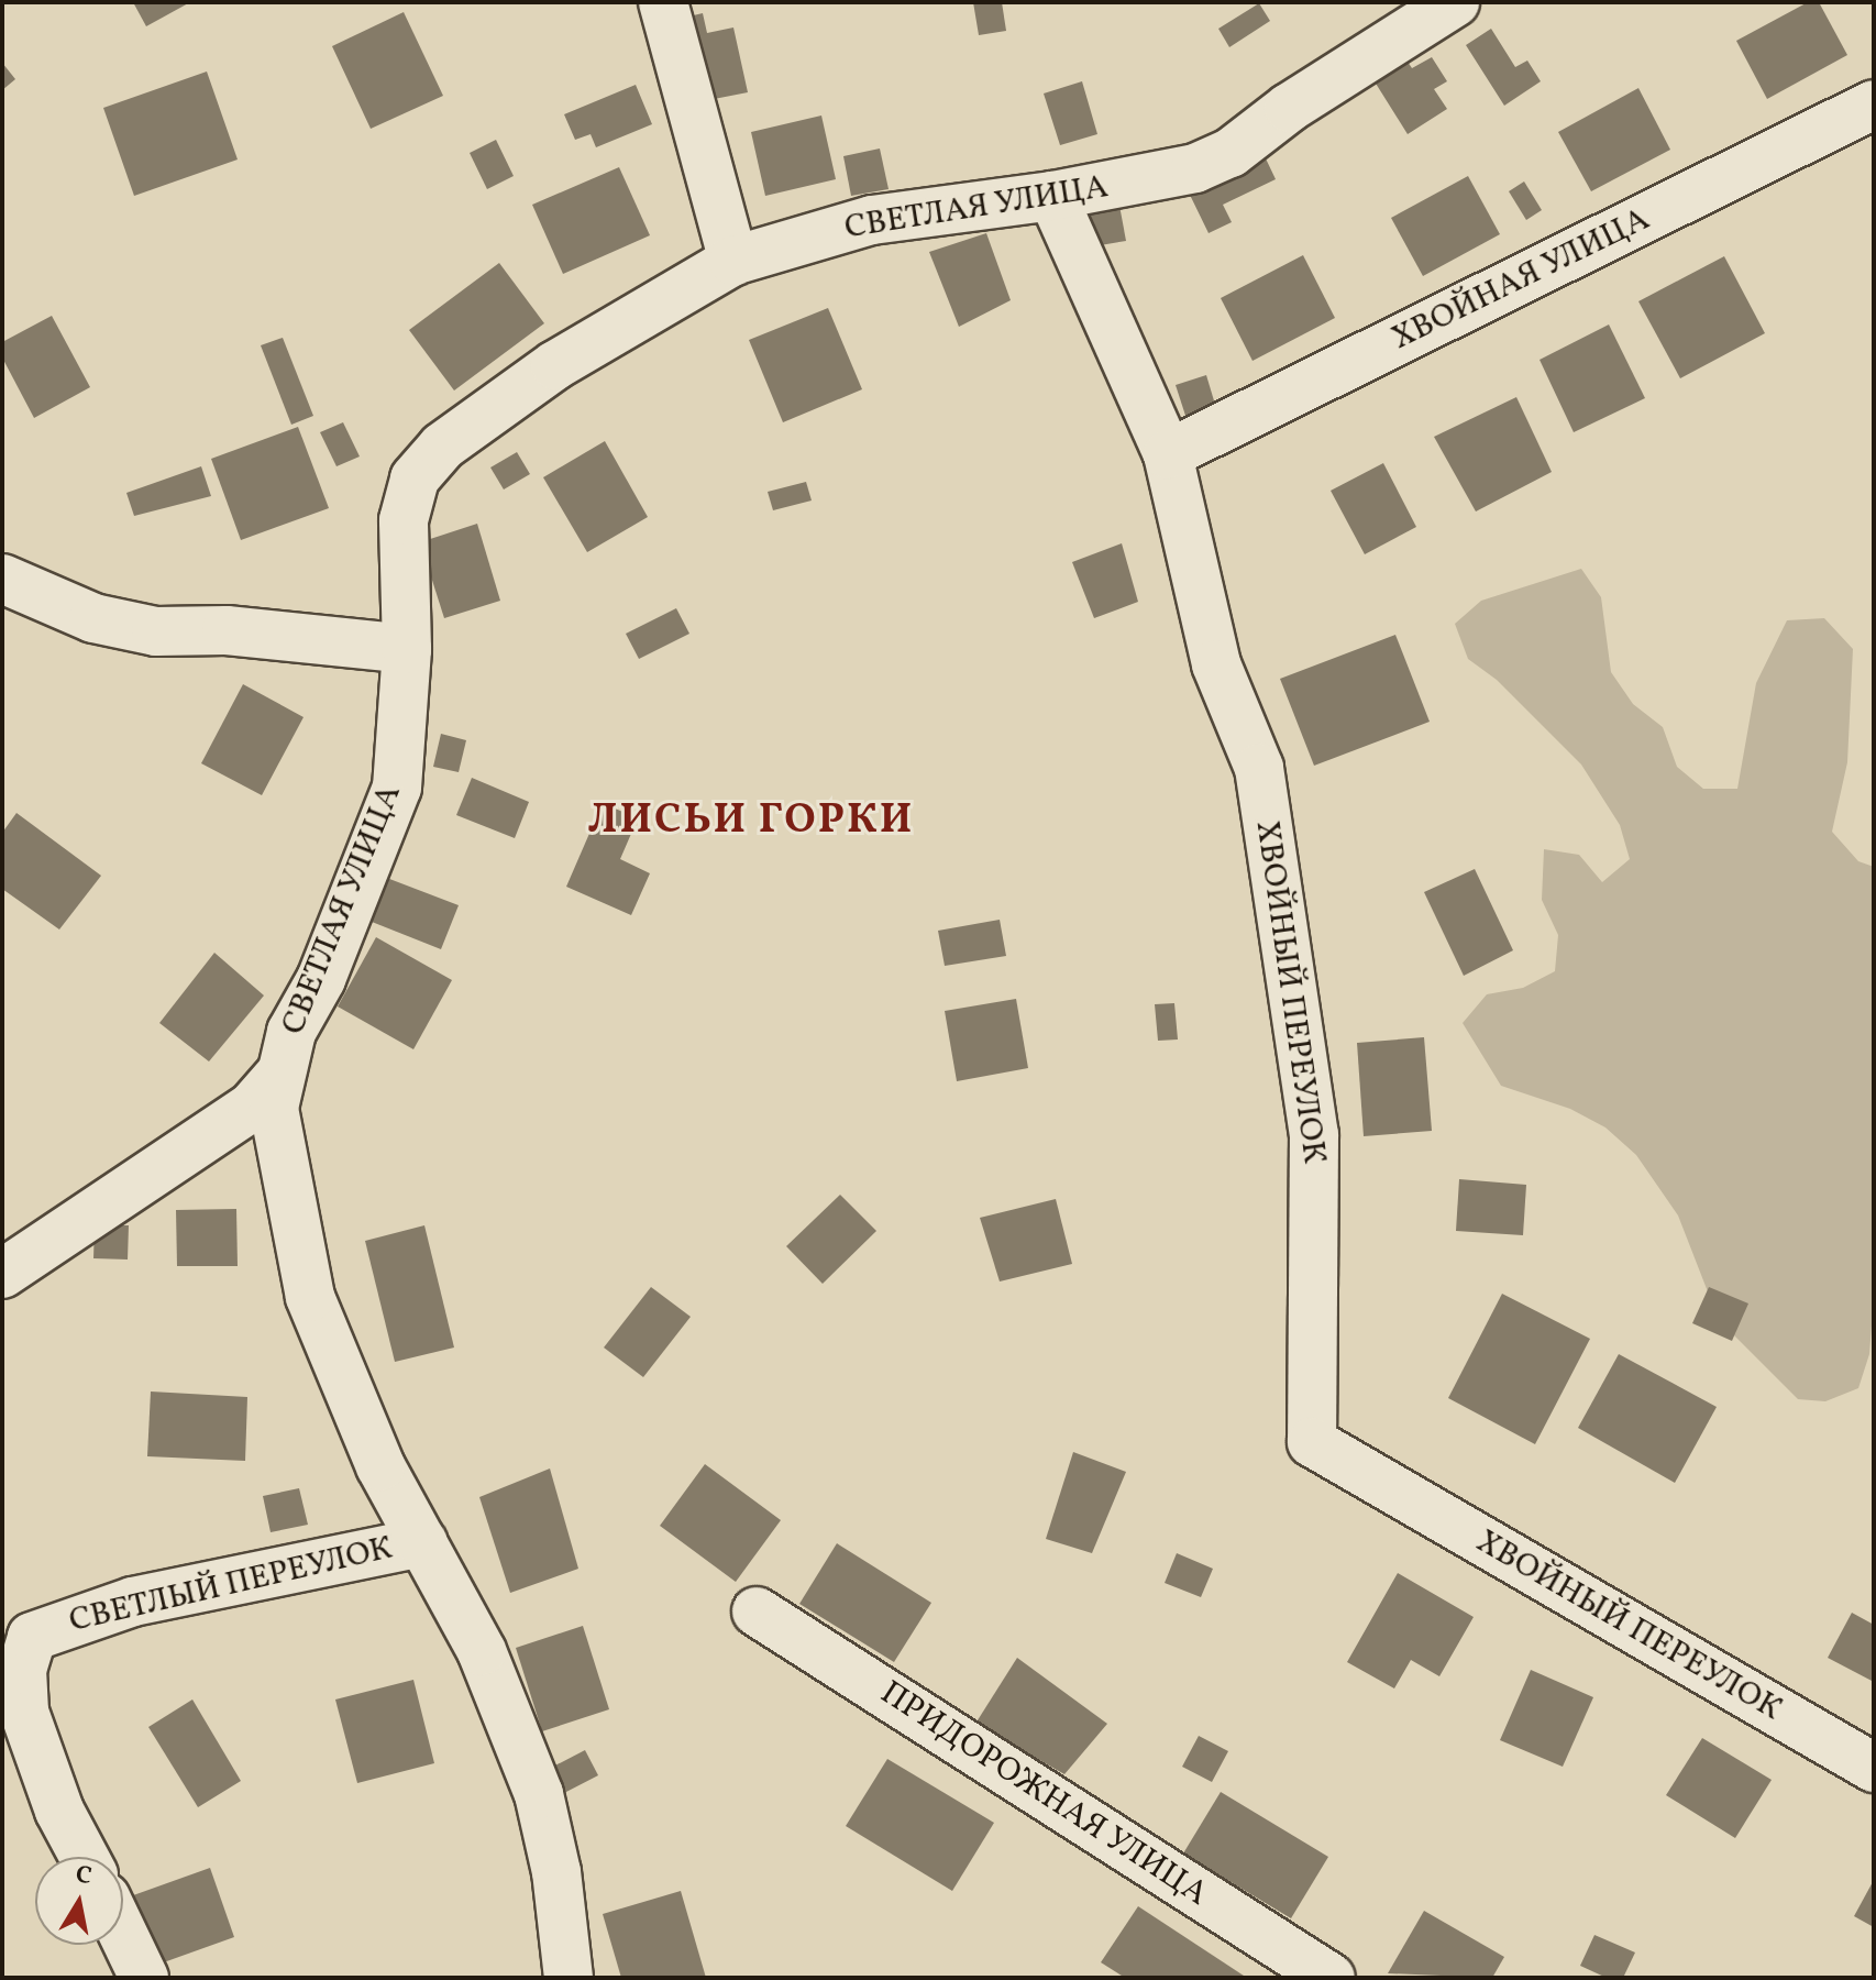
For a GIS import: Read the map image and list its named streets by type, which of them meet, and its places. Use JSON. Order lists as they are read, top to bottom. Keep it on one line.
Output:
{"streets":{"street":["СВЕТЛАЯ УЛИЦА","ХВОЙНАЯ УЛИЦА","ХВОЙНЫЙ ПЕРЕУЛОК","СВЕТЛЫЙ ПЕРЕУЛОК","ПРИДОРОЖНАЯ УЛИЦА"]},"crossings":[["СВЕТЛАЯ УЛИЦА","ХВОЙНЫЙ ПЕРЕУЛОК"],["СВЕТЛАЯ УЛИЦА","СВЕТЛЫЙ ПЕРЕУЛОК"],["ХВОЙНАЯ УЛИЦА","ХВОЙНЫЙ ПЕРЕУЛОК"]],"districts":["ЛИСЬИ ГОРКИ"],"north":"top"}
